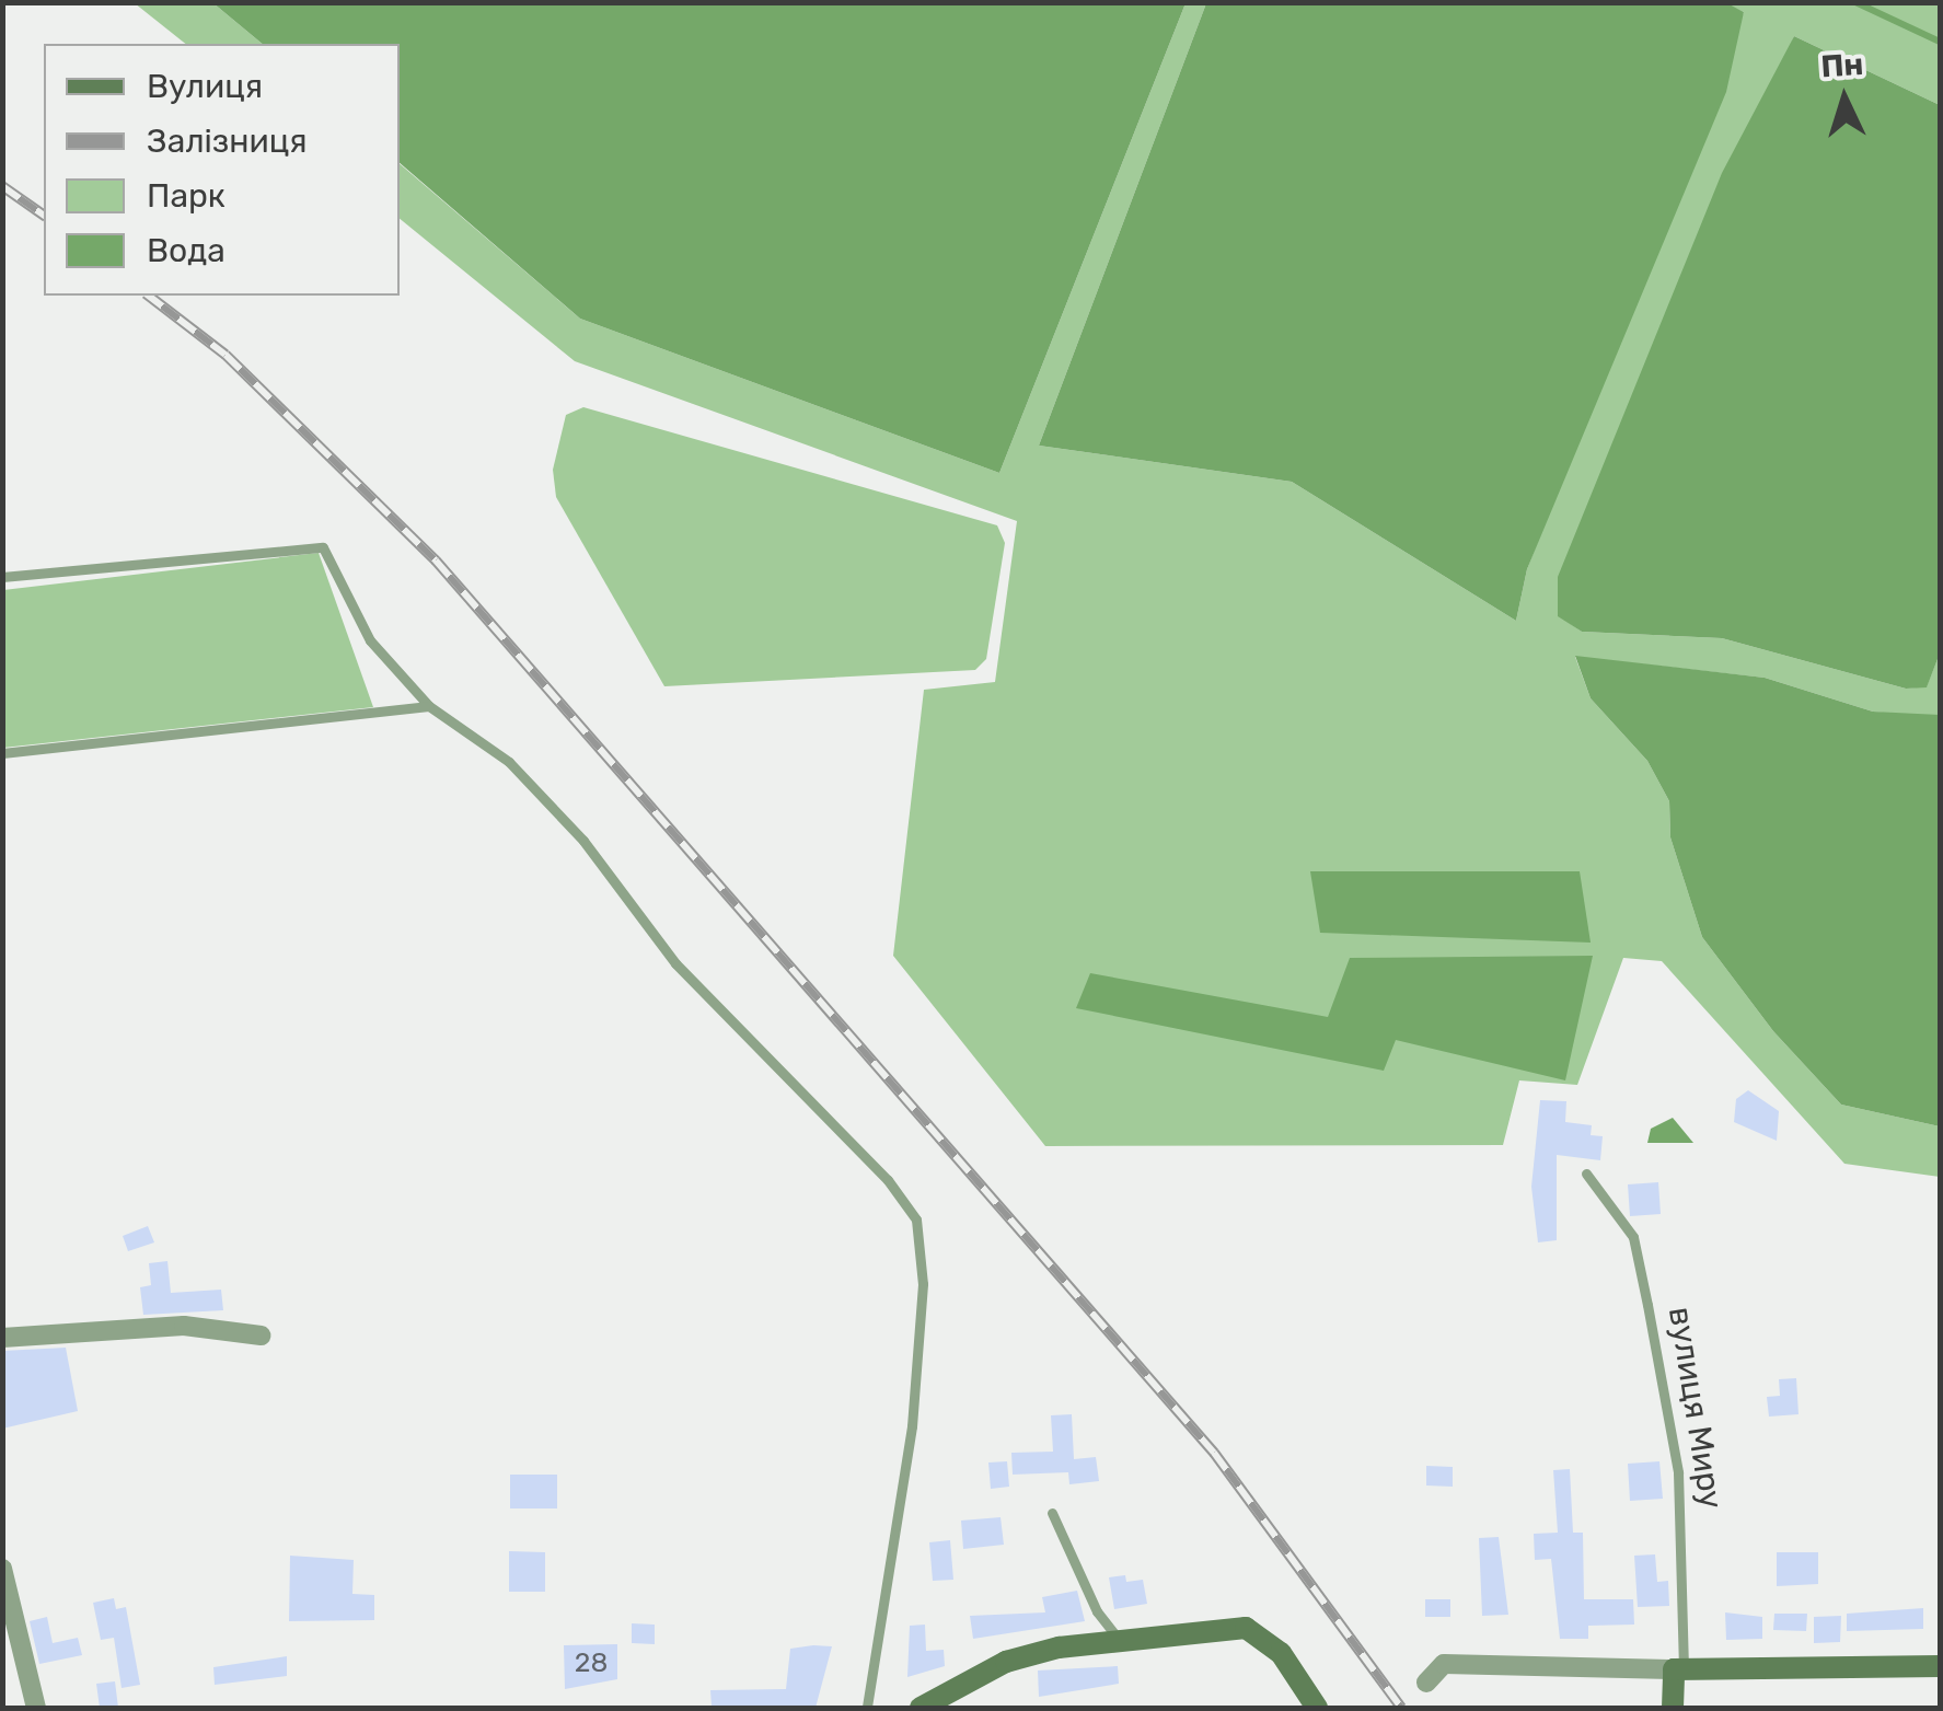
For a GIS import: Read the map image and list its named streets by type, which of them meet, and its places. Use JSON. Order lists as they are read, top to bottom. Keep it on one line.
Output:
{"streets":{"street":["вулиця Миру"]},"house_numbers":["28"],"legend":["Вулиця","Залізниця","Парк","Вода"],"north":"top"}
